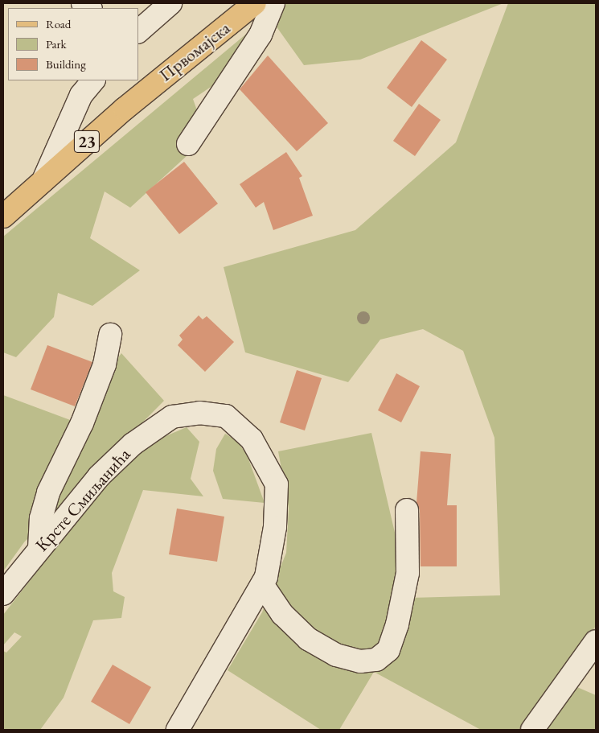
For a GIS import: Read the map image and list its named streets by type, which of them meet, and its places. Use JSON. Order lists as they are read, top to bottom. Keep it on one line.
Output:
{"streets":{"main road":["Првомајска","23"],"street":["Крсте Смиљанића"]},"legend":["Road","Park","Building"]}
